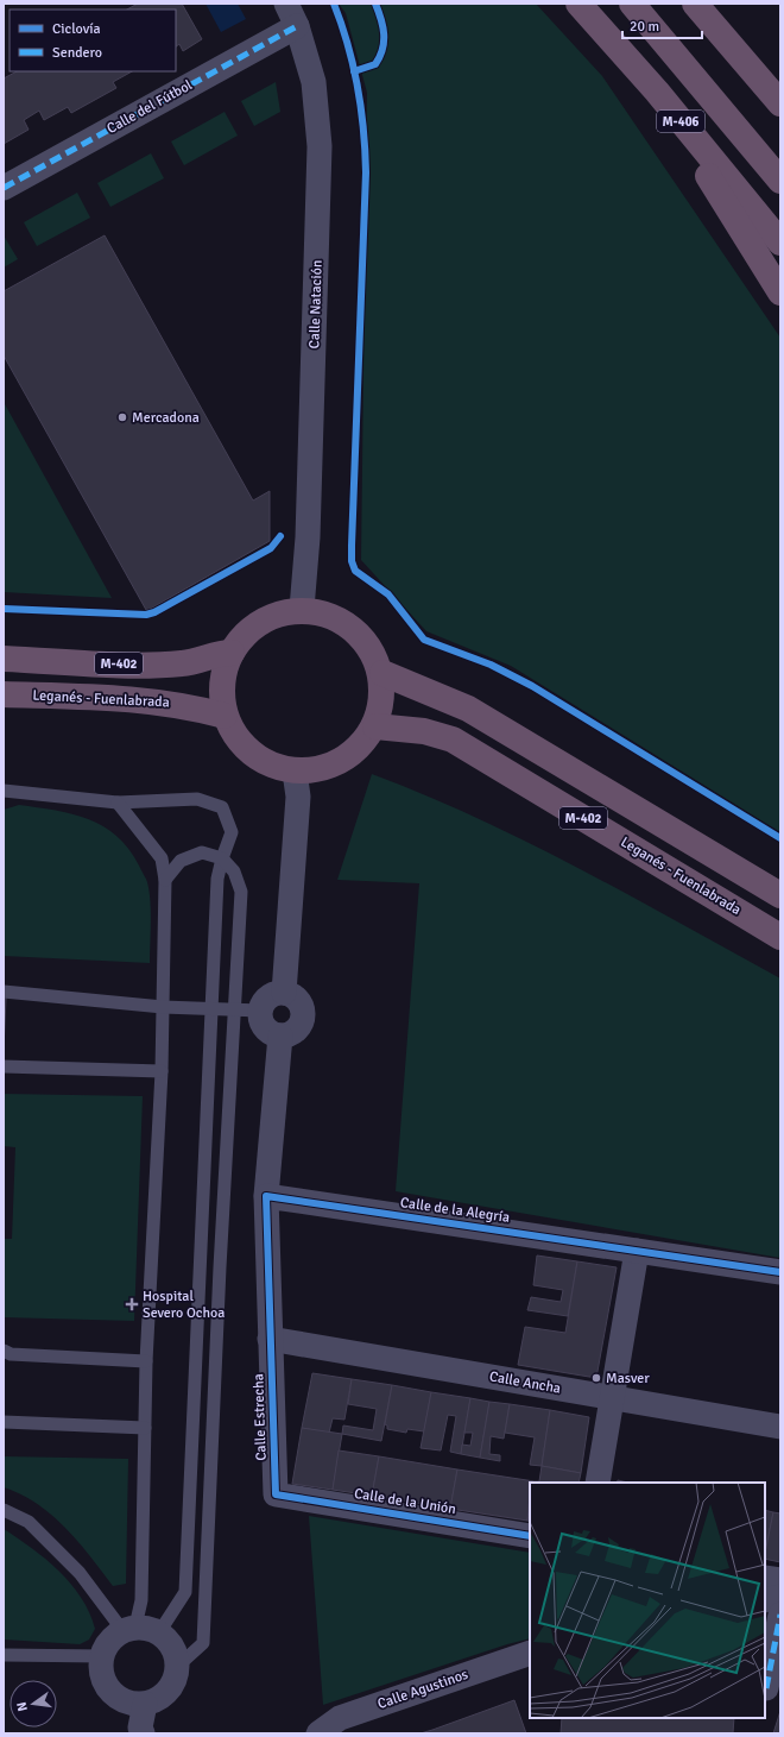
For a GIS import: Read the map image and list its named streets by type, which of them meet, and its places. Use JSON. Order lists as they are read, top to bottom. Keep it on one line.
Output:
{"streets":{"highway":["M-406","M-402","Leganés - Fuenlabrada"],"street":["Calle del Fútbol","Calle Natación","Calle de la Alegría","Calle Ancha","Calle Estrecha","Calle de la Unión","Calle Agustinos"]},"crossings":[["Calle del Fútbol","Calle Natación"],["Calle Natación","M-402"],["Calle Natación","Leganés - Fuenlabrada"],["M-402","Leganés - Fuenlabrada"],["Calle Ancha","Calle Estrecha"],["Calle Estrecha","Calle de la Unión"]],"places":{"other":["Mercadona","Masver"],"health":["Hospital Severo Ochoa"]},"legend":["Ciclovía","Sendero"],"scale_bar":"20 m","north":"left"}
